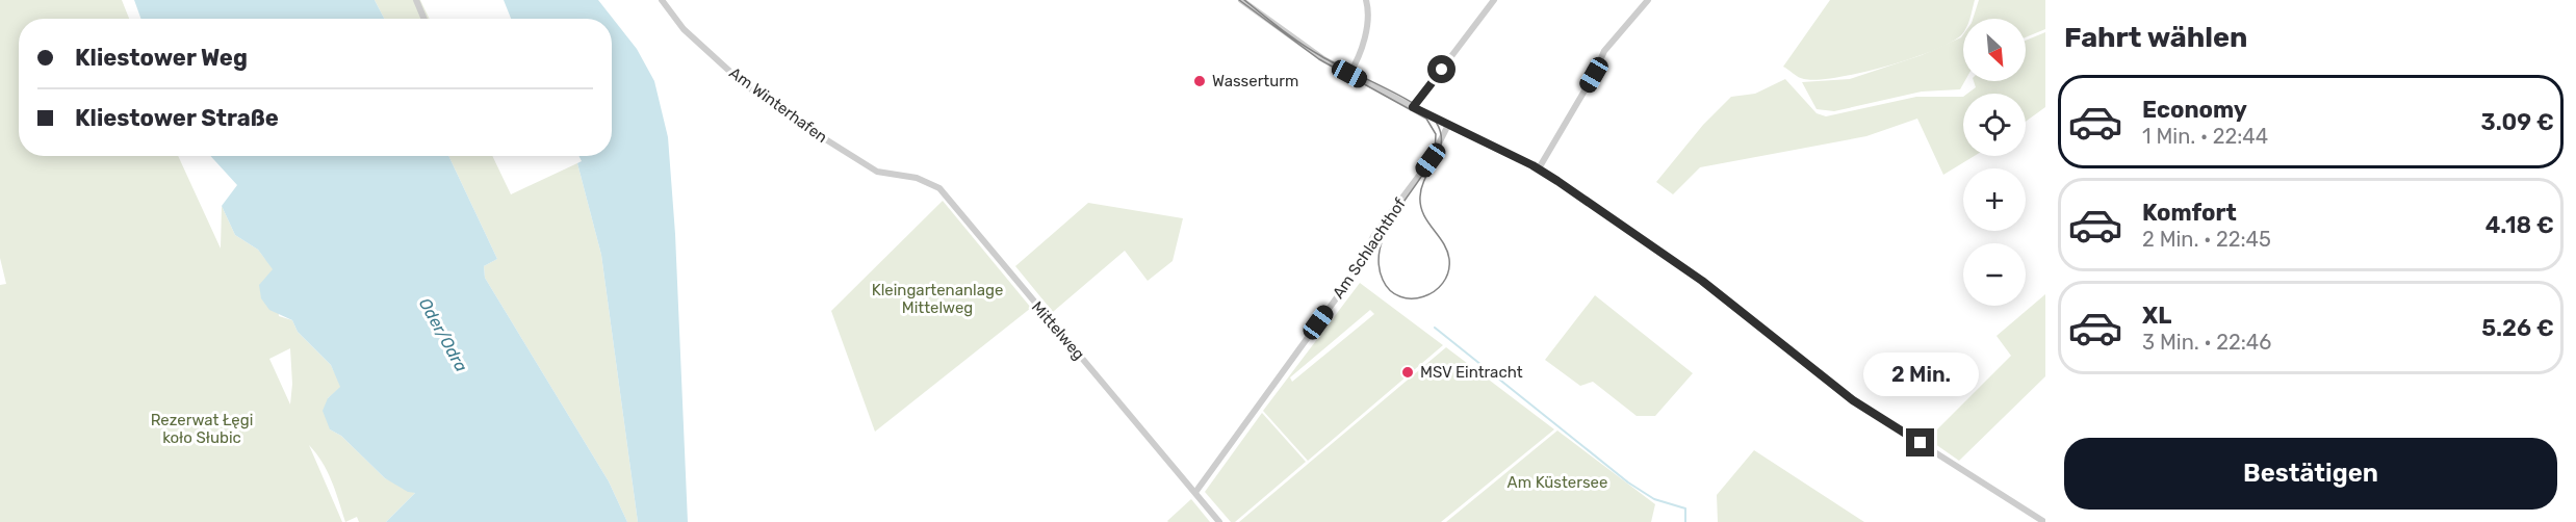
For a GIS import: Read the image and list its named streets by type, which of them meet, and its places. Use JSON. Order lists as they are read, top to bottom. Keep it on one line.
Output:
{"streets":{"street":["Am Winterhafen","Am Schlachthof","Mittelweg"]},"crossings":[["Am Winterhafen","Mittelweg"],["Am Schlachthof","Mittelweg"]],"water":["Oder/Odra"],"parks":["Kleingartenanlage Mittelweg","Rezerwat Łęgi koło Słubic","Am Küstersee"],"places":["Wasserturm","MSV Eintracht"],"north":"bottom right","page":{"heading":"Fahrt wählen","map_buttons":["+","−"],"banner":["Kliestower Weg","Kliestower Straße"],"list":[{"name":"Economy","note":"1 Min. · 22:44","value":"3.09 €"},{"name":"Komfort","note":"2 Min. · 22:45","value":"4.18 €"},{"name":"XL","note":"3 Min. · 22:46","value":"5.26 €"}],"bubble":"2 Min.","buttons":"Bestätigen"}}
